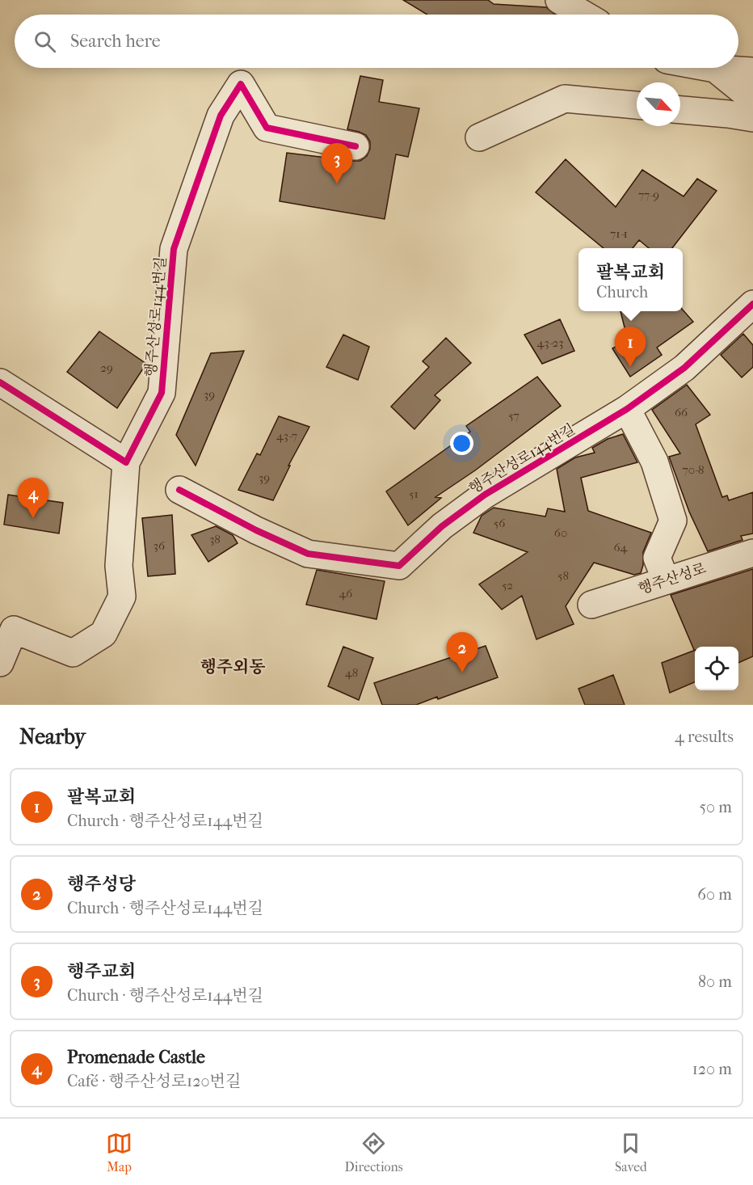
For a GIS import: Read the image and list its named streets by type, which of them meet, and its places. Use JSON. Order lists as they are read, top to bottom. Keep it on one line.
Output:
{"streets":{"street":["행주산성로144번길","행주산성로"]},"districts":["행주외동"],"house_numbers":["77-9","71-1","43-23","29","39","66","57","43-7","70-8","39","51","56","60","38","36","64","58","52","46","48"],"north":"bottom right","page":{"search":"Search here","pins":["3","1","4","2"],"popup":["팔복교회","Church"],"heading":["Nearby","4 results"],"list":[{"mark":"1","name":"팔복교회","note":"Church · 행주산성로144번길","value":"50 m"},{"mark":"2","name":"행주성당","note":"Church · 행주산성로144번길","value":"60 m"},{"mark":"3","name":"행주교회","note":"Church · 행주산성로144번길","value":"80 m"},{"mark":"4","name":"Promenade Castle","note":"Café · 행주산성로120번길","value":"120 m"}],"nav":["Map","Directions","Saved"]}}
